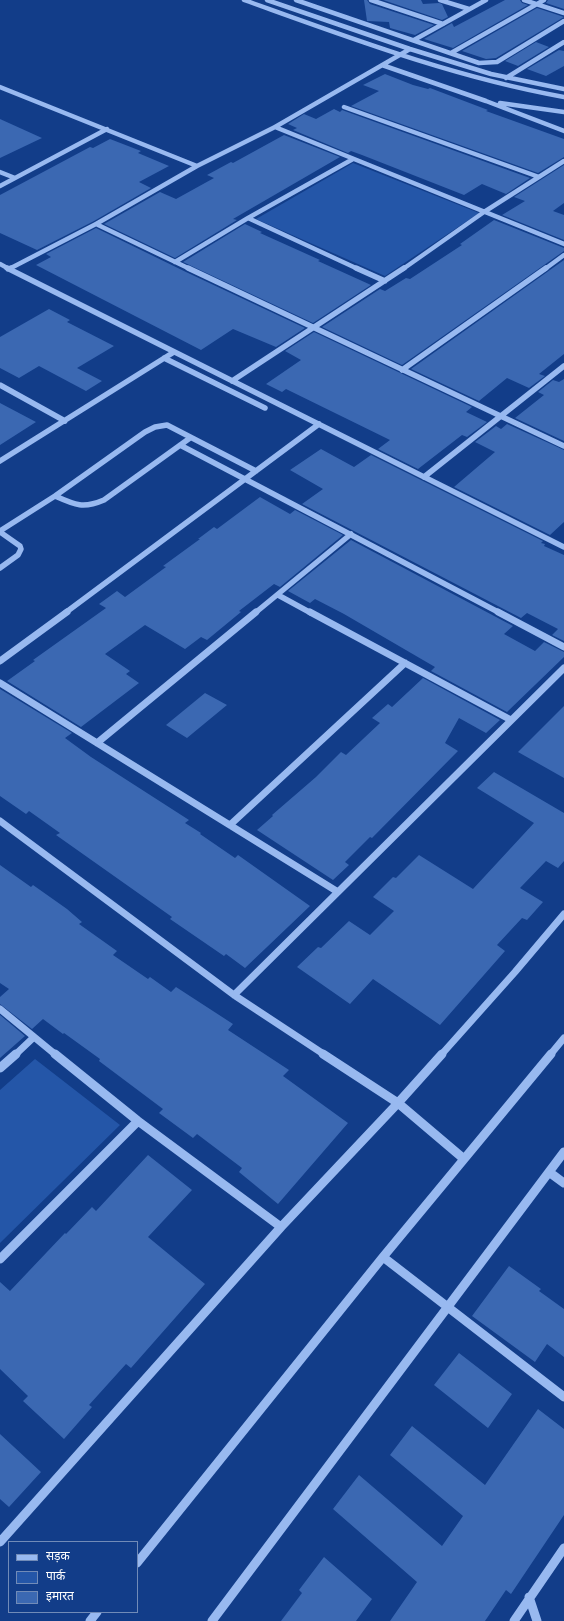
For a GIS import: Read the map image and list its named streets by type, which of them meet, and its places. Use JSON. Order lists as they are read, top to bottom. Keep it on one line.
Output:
{"legend":["सड़क","पार्क","इमारत"]}
